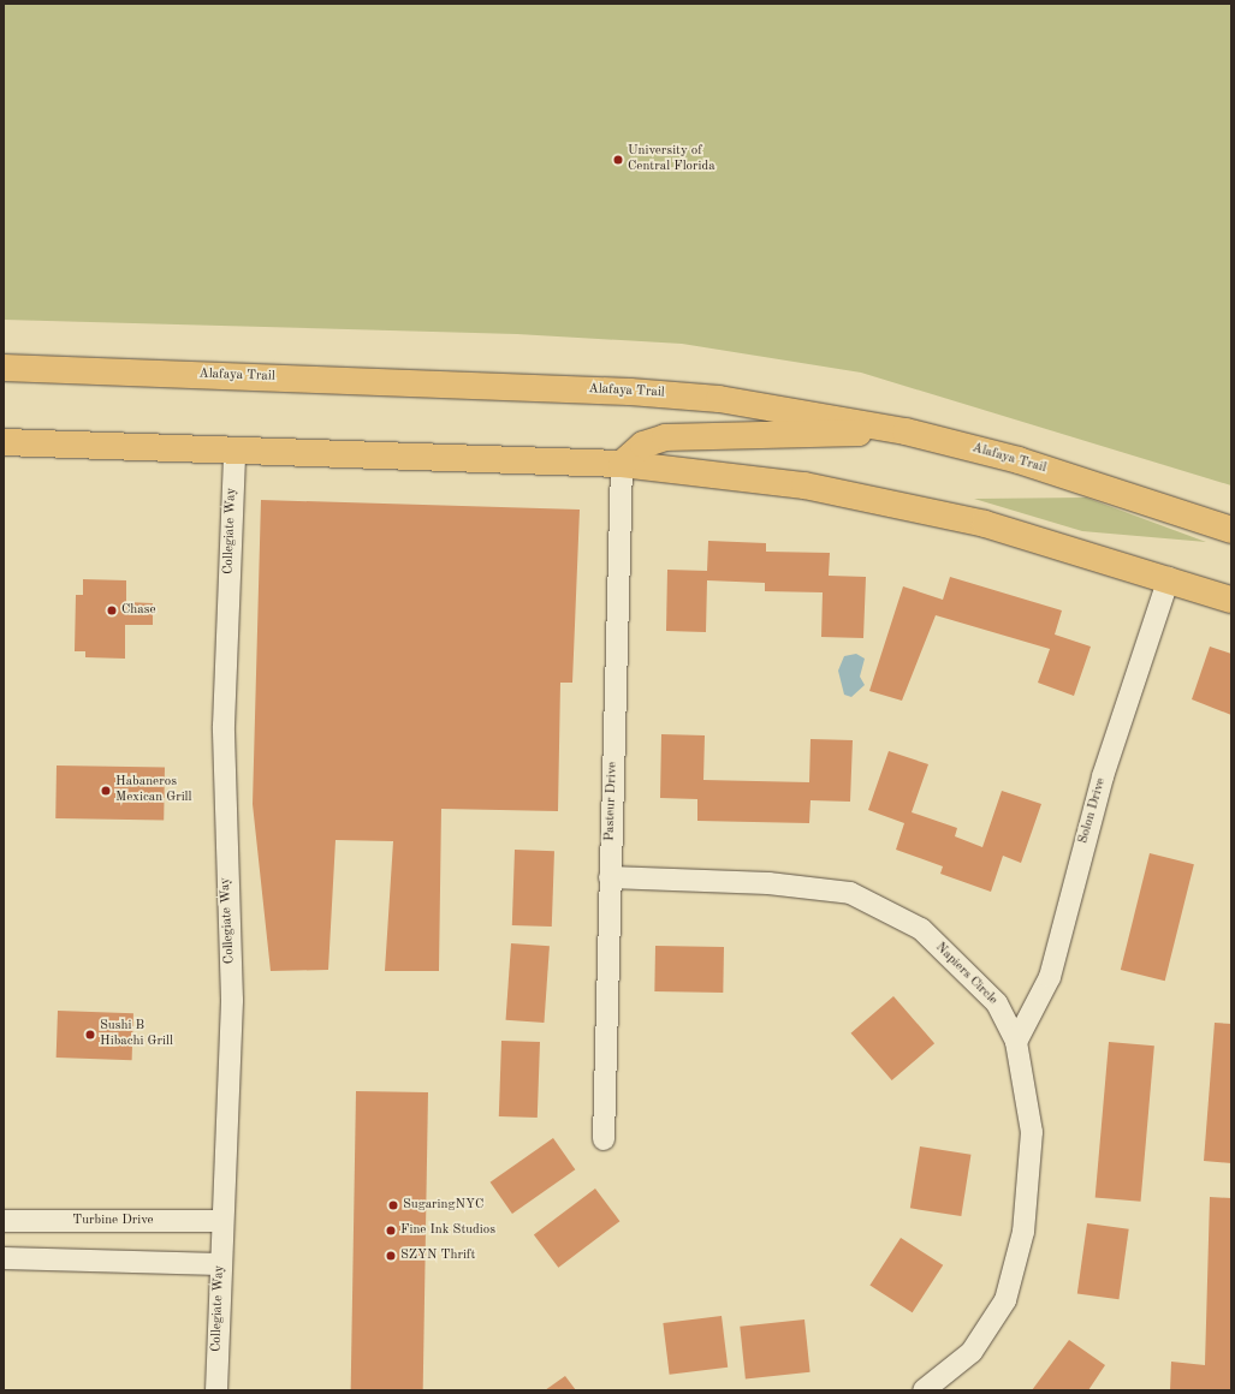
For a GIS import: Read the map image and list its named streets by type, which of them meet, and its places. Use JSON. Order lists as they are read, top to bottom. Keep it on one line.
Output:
{"streets":{"main road":["Alafaya Trail"],"street":["Collegiate Way","Pasteur Drive","Solon Drive","Napiers Circle","Turbine Drive"]},"crossings":[["Collegiate Way","Turbine Drive"],["Pasteur Drive","Napiers Circle"],["Solon Drive","Napiers Circle"]],"places":["University of Central Florida","Chase","Habaneros Mexican Grill","Sushi B Hibachi Grill","SugaringNYC","Fine Ink Studios","SZYN Thrift"]}
